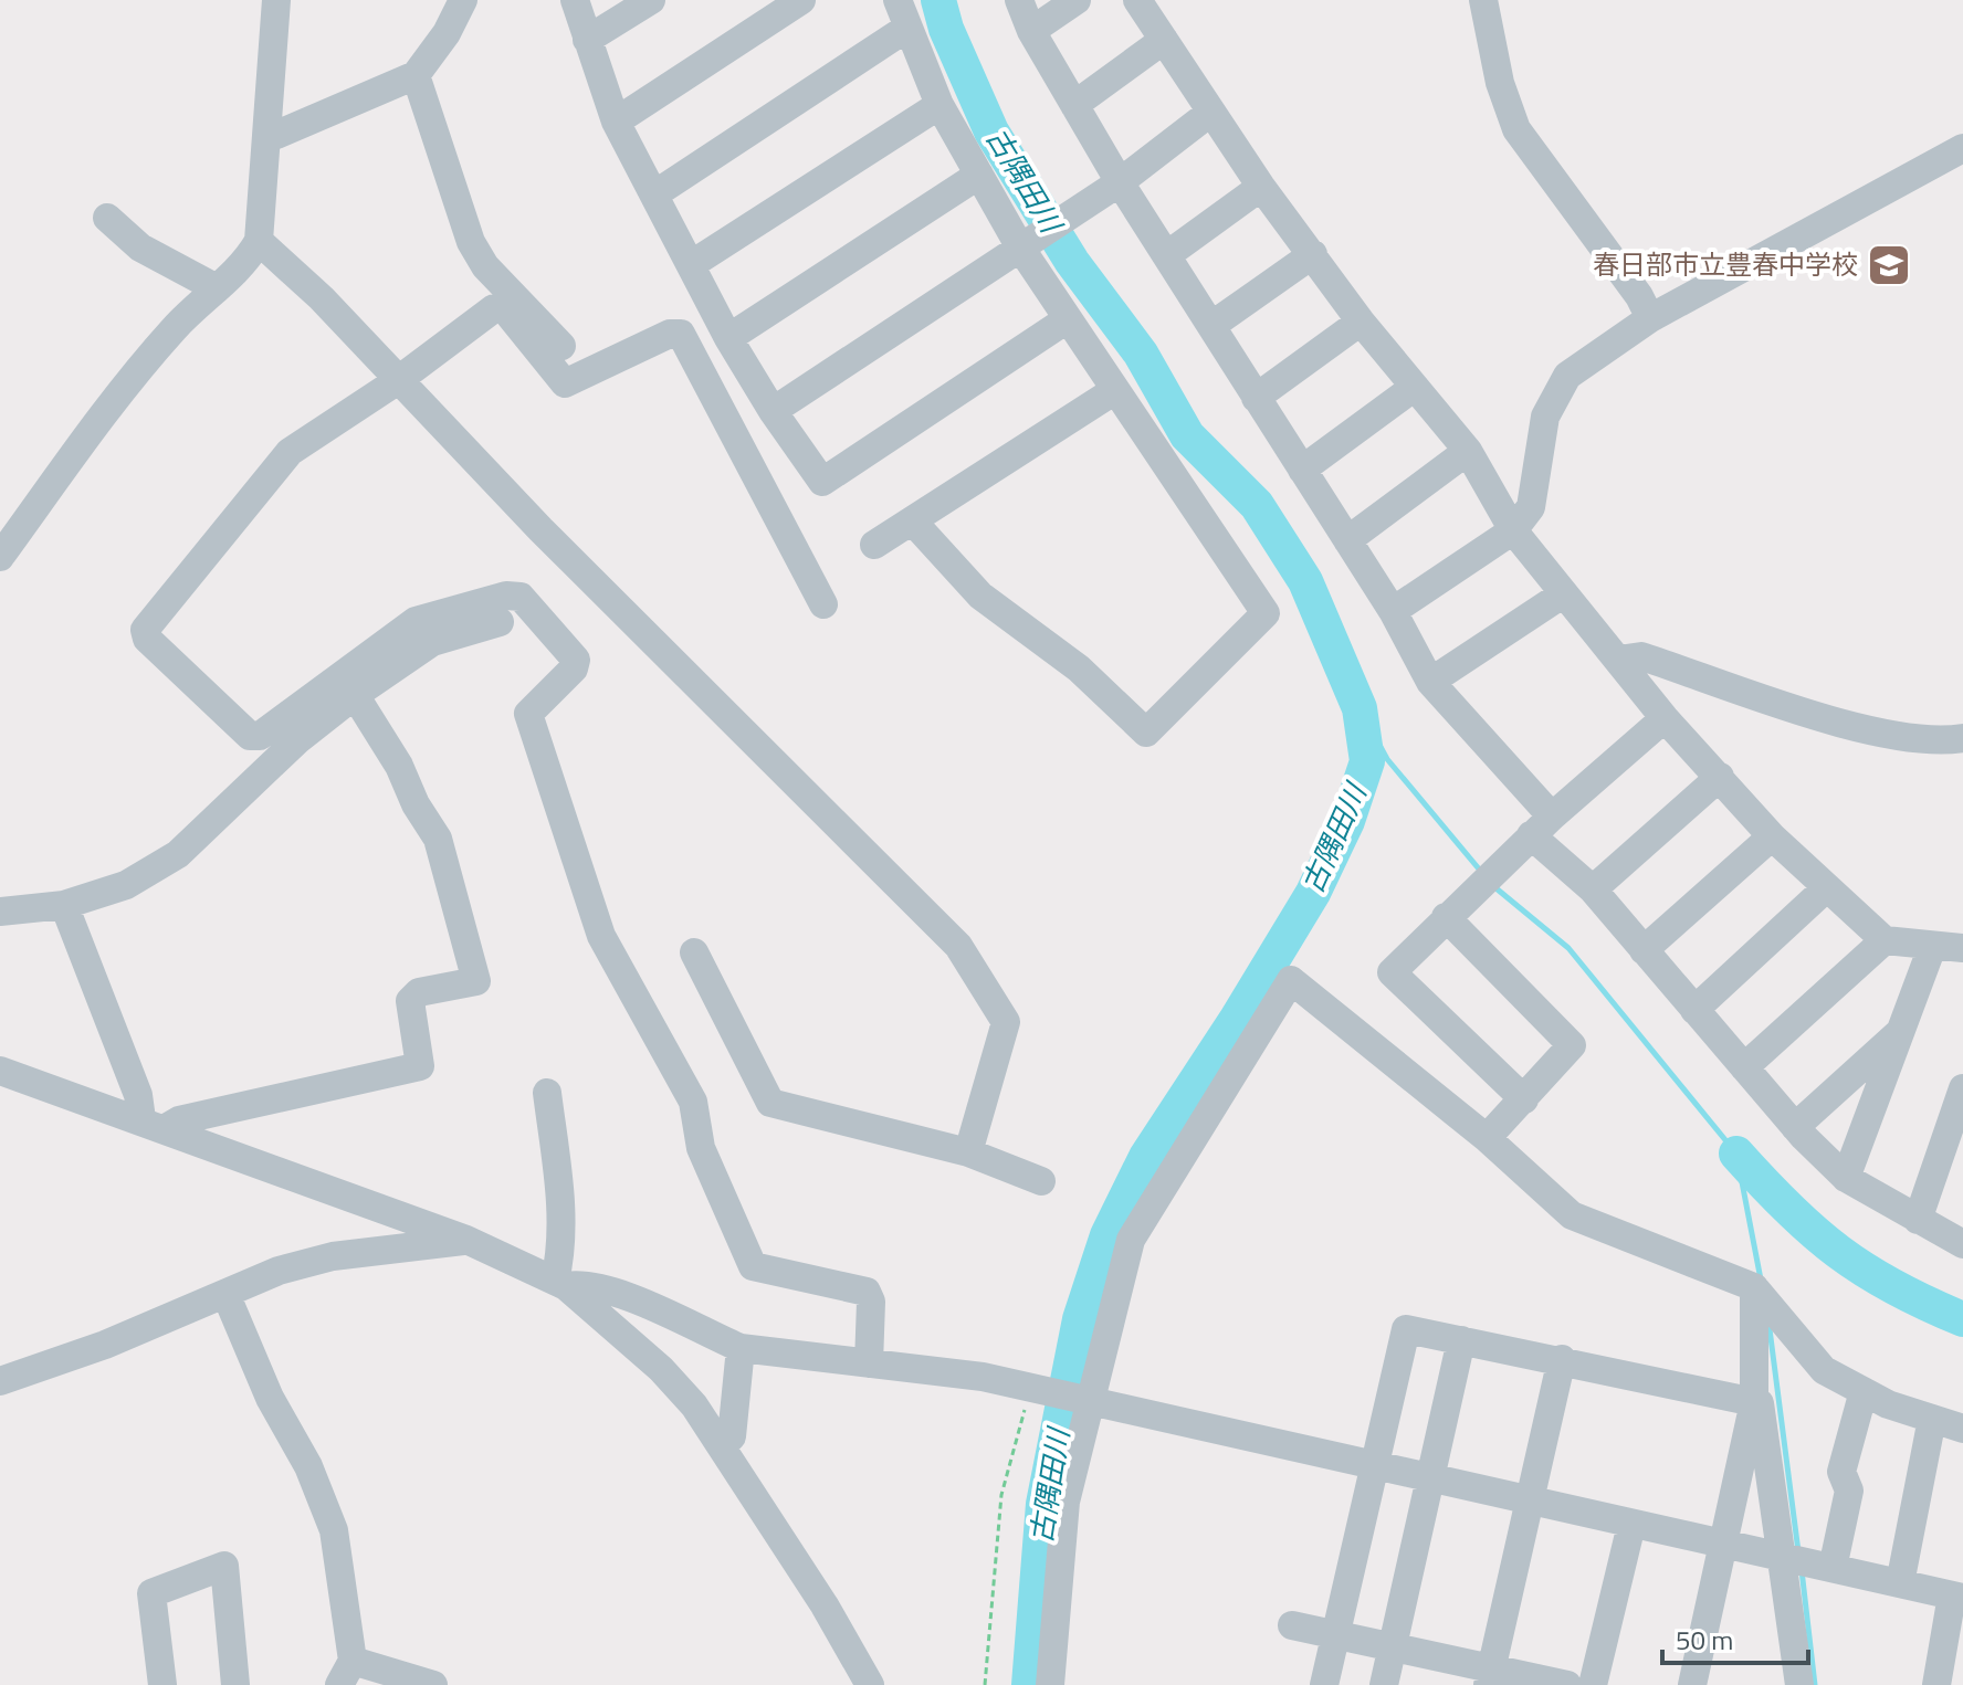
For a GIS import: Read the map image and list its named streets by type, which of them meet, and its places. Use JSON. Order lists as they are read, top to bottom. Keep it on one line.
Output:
{"water":["古隅田川"],"places":{"school or university":["春日部市立豊春中学校"]},"scale_bar":"50 m"}
